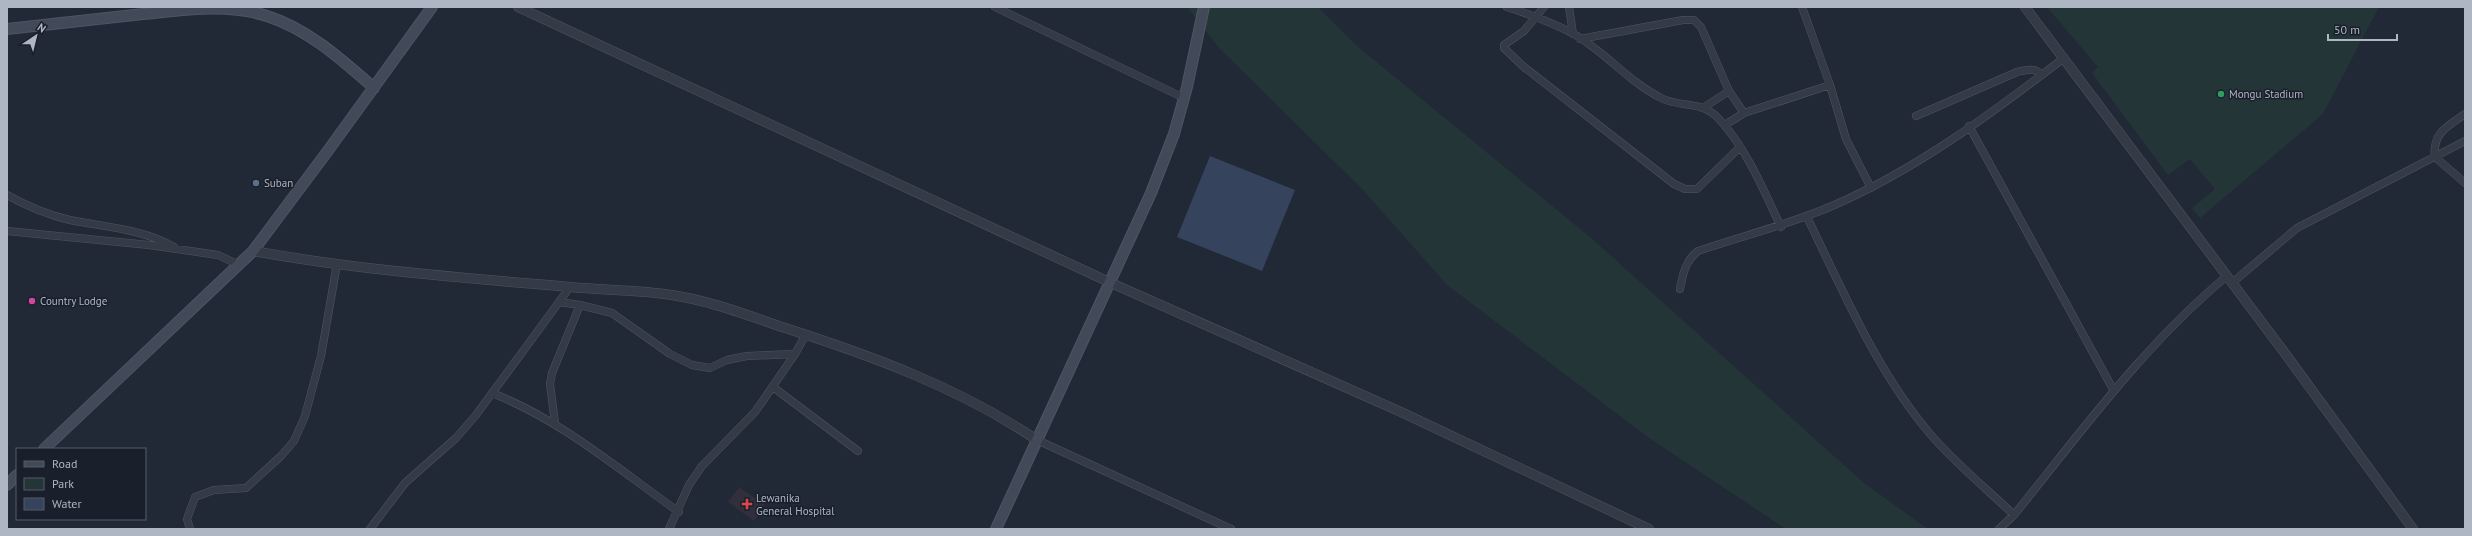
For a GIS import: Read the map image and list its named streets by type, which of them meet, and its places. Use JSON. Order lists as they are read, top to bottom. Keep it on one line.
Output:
{"places":{"other":["Mongu Stadium","Suban","Country Lodge"],"health":["Lewanika General Hospital"]},"legend":["Road","Park","Water"],"scale_bar":"50 m","north":"top right"}
